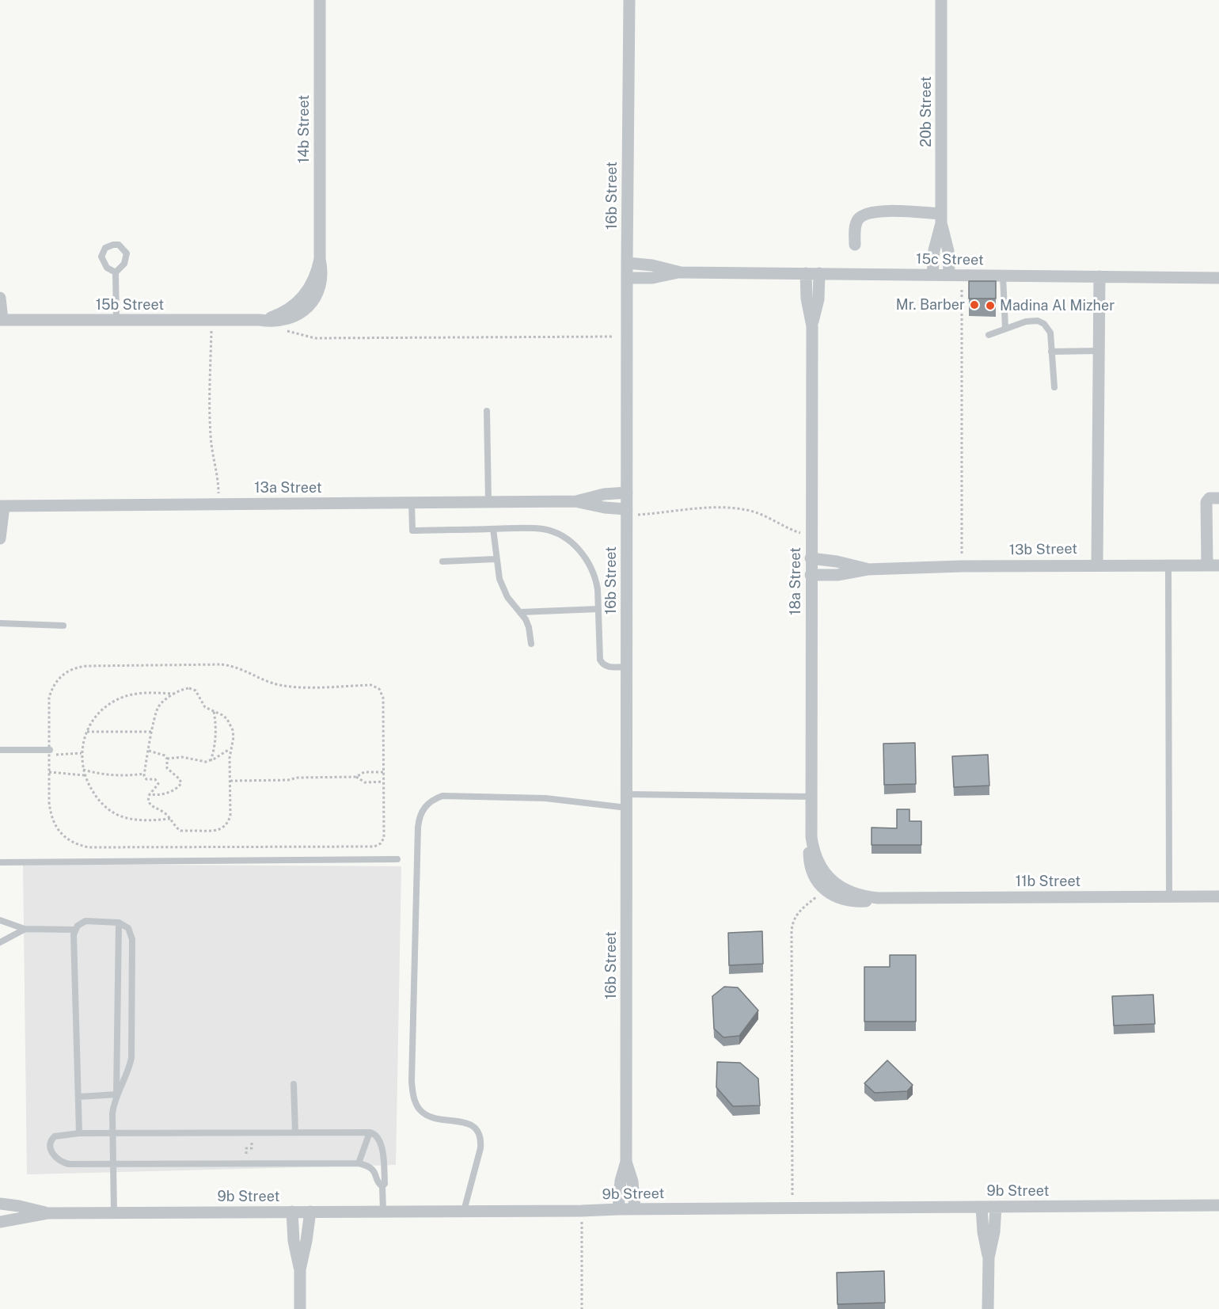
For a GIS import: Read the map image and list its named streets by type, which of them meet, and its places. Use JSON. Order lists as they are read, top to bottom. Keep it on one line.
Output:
{"streets":{"street":["20b Street","14b Street","16b Street","15c Street","15b Street","13a Street","13b Street","18a Street","11b Street","9b Street"]},"crossings":[["20b Street","15c Street"],["14b Street","15b Street"],["16b Street","15c Street"],["16b Street","13a Street"],["16b Street","9b Street"],["15c Street","18a Street"],["13b Street","18a Street"],["18a Street","11b Street"]],"places":["Mr. Barber","Madina Al Mizher"]}
